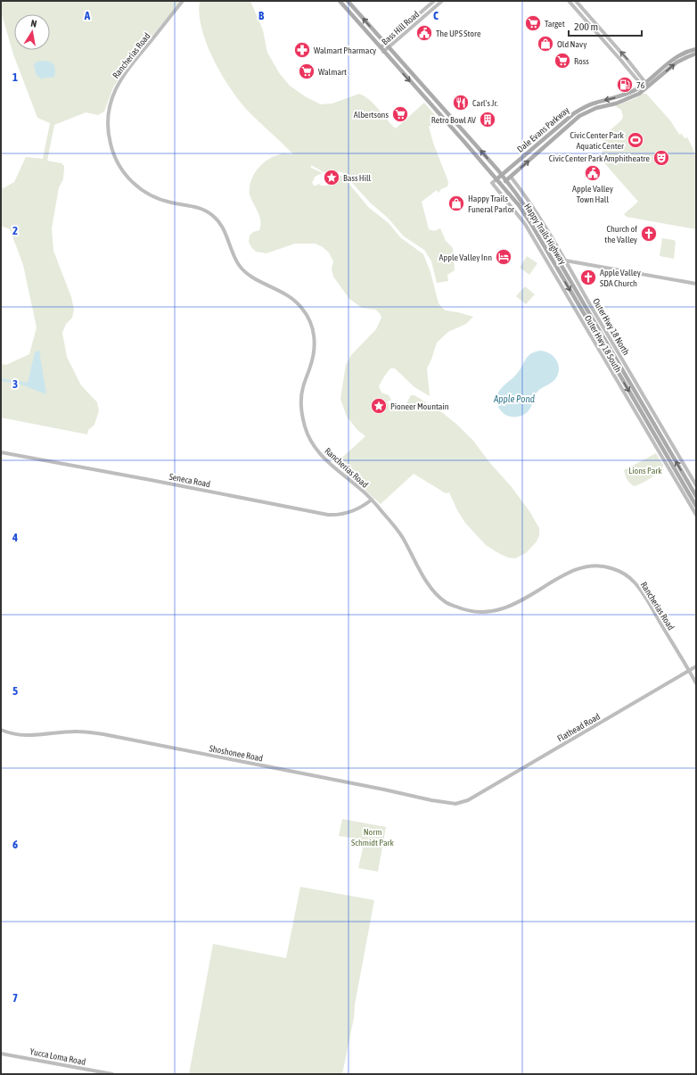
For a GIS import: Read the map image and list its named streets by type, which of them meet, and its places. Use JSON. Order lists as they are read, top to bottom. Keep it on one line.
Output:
{"streets":{"main road":["Dale Evans Parkway","Happy Trails Highway"],"street":["Bass Hill Road","Rancherias Road","Outer Hwy 18 North","Outer Hwy 18 South","Seneca Road","Flathead Road","Shoshonee Road","Yucca Loma Road"]},"crossings":[["Bass Hill Road","Happy Trails Highway"],["Rancherias Road","Seneca Road"],["Rancherias Road","Flathead Road"],["Dale Evans Parkway","Happy Trails Highway"],["Dale Evans Parkway","Outer Hwy 18 North"],["Dale Evans Parkway","Outer Hwy 18 South"],["Happy Trails Highway","Outer Hwy 18 South"],["Flathead Road","Shoshonee Road"]],"water":["Apple Pond"],"parks":["Lions Park","Norm Schmidt Park"],"places":{"supermarket":["Target","Ross","Walmart","Albertsons"],"public building":["The UPS Store","Apple Valley Town Hall"],"shop":["Old Navy","Happy Trails Funeral Parlor"],"pharmacy":["Walmart Pharmacy"],"fuel station":["76"],"restaurant":["Carl's Jr."],"building":["Retro Bowl AV"],"sports":["Civic Center Park Aquatic Center"],"theatre":["Civic Center Park Amphitheatre"],"place":["Bass Hill","Pioneer Mountain"],"church":["Church of the Valley","Apple Valley SDA Church"],"hotel":["Apple Valley Inn"]},"scale_bar":"200 m","north":"top","grid":{"columns":["A","B","C"],"rows":["1","2","3","4","5","6","7"]}}
